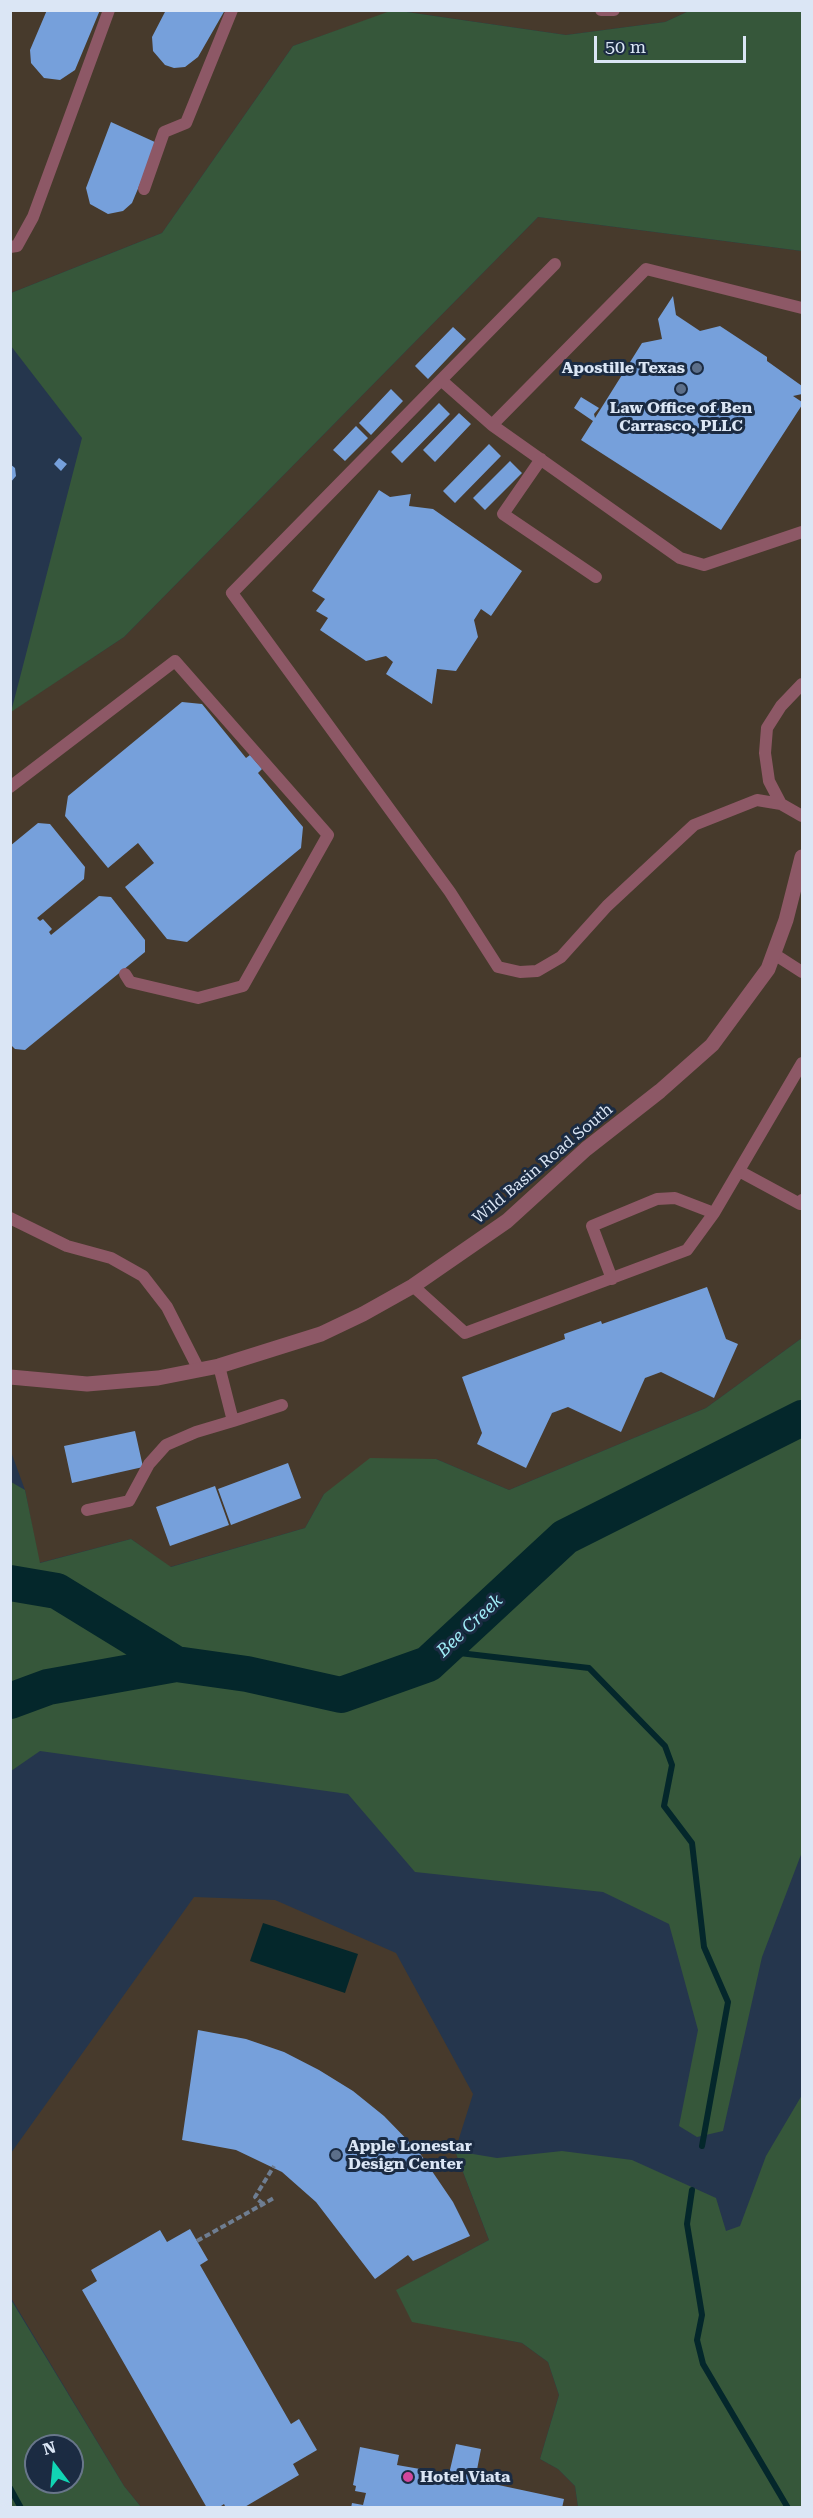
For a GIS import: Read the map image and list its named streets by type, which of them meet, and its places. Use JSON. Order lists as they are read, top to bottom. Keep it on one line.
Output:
{"streets":{"street":["Wild Basin Road South"]},"water":["Bee Creek"],"places":["Apostille Texas","Law Office of Ben Carrasco, PLLC","Apple Lonestar Design Center","Hotel Viata"],"scale_bar":"50 m","north":"top"}
